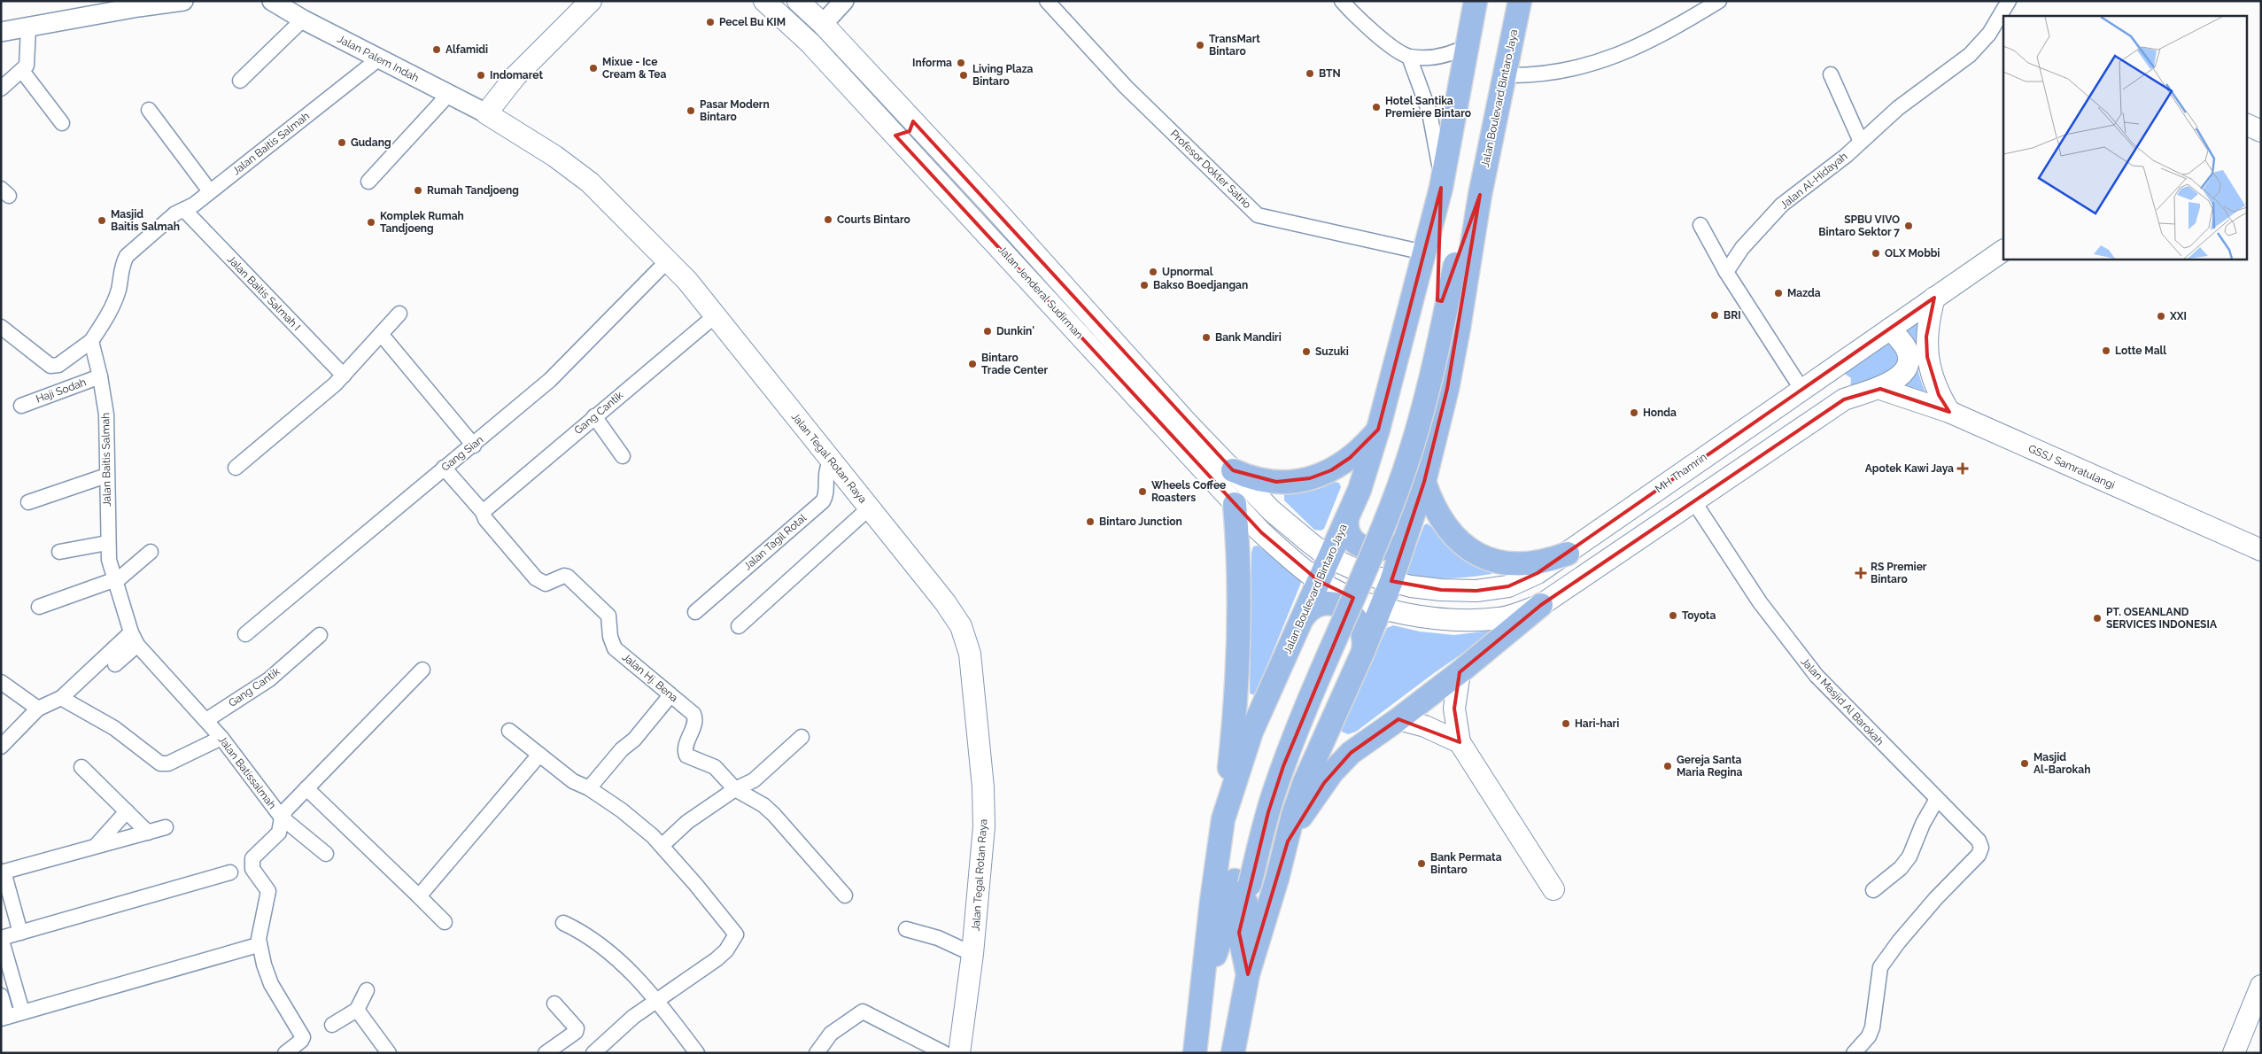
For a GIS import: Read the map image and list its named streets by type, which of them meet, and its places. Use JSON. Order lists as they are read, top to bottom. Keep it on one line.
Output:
{"streets":{"main road":["Jalan Boulevard Bintaro Jaya","Jalan Jenderal Sudirman","Jalan Tegal Rotan Raya","GSSJ Samratulangi","MH Thamrin"],"street":["Jalan Palem Indah","Jalan Baitis Salmah","Profesor Dokter Satrio","Jalan Al-Hidayah","Jalan Baitis Salmah I","Haji Sodah","Gang Cantik","Gang Sian","Jalan Tagil Rotal","Jalan Hj. Bena","Jalan Masjid Al Barokah","Jalan Batissalmah"]},"crossings":[["Jalan Palem Indah","Jalan Baitis Salmah"],["Jalan Palem Indah","Jalan Tegal Rotan Raya"],["Jalan Boulevard Bintaro Jaya","Profesor Dokter Satrio"],["Jalan Boulevard Bintaro Jaya","Jalan Jenderal Sudirman"],["Jalan Boulevard Bintaro Jaya","MH Thamrin"],["Jalan Baitis Salmah","Jalan Baitis Salmah I"],["Jalan Baitis Salmah","Haji Sodah"],["Jalan Baitis Salmah","Jalan Batissalmah"],["Jalan Jenderal Sudirman","MH Thamrin"],["Gang Cantik","Jalan Tegal Rotan Raya"],["Gang Cantik","Jalan Hj. Bena"],["Gang Cantik","Jalan Batissalmah"],["Gang Sian","Jalan Tegal Rotan Raya"],["Gang Sian","Jalan Hj. Bena"],["Jalan Tegal Rotan Raya","Jalan Tagil Rotal"]],"places":{"other":["Pecel Bu KIM","TransMart Bintaro","Alfamidi","Informa","Mixue - Ice Cream & Tea","BTN","Indomaret","Living Plaza Bintaro","Hotel Santika Premiere Bintaro","Pasar Modern Bintaro","Gudang","Rumah Tandjoeng","Courts Bintaro","Masjid Baitis Salmah","Komplek Rumah Tandjoeng","SPBU VIVO Bintaro Sektor 7","OLX Mobbi","Upnormal","Bakso Boedjangan","Mazda","BRI","XXI","Dunkin'","Bank Mandiri","Lotte Mall","Suzuki","Bintaro Trade Center","Honda","Wheels Coffee Roasters","Bintaro Junction","Toyota","PT. OSEANLAND SERVICES INDONESIA","Hari-hari","Masjid Al-Barokah","Gereja Santa Maria Regina","Bank Permata Bintaro"],"health":["Apotek Kawi Jaya","RS Premier Bintaro"]}}
